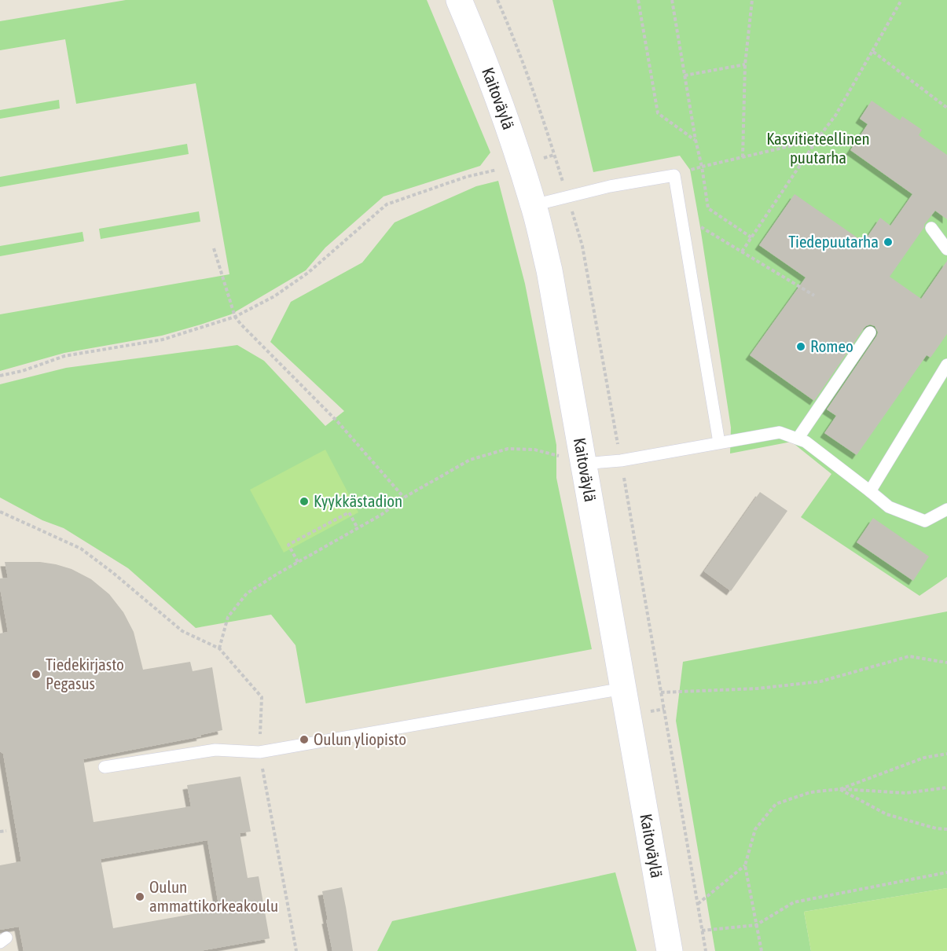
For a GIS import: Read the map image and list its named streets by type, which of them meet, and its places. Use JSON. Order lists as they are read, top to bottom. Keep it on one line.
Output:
{"streets":{"street":["Kaitoväylä"]},"parks":["Kasvitieteellinen puutarha"],"places":["Tiedepuutarha","Romeo","Kyykkästadion","Tiedekirjasto Pegasus","Oulun yliopisto","Oulun ammattikorkeakoulu"]}
